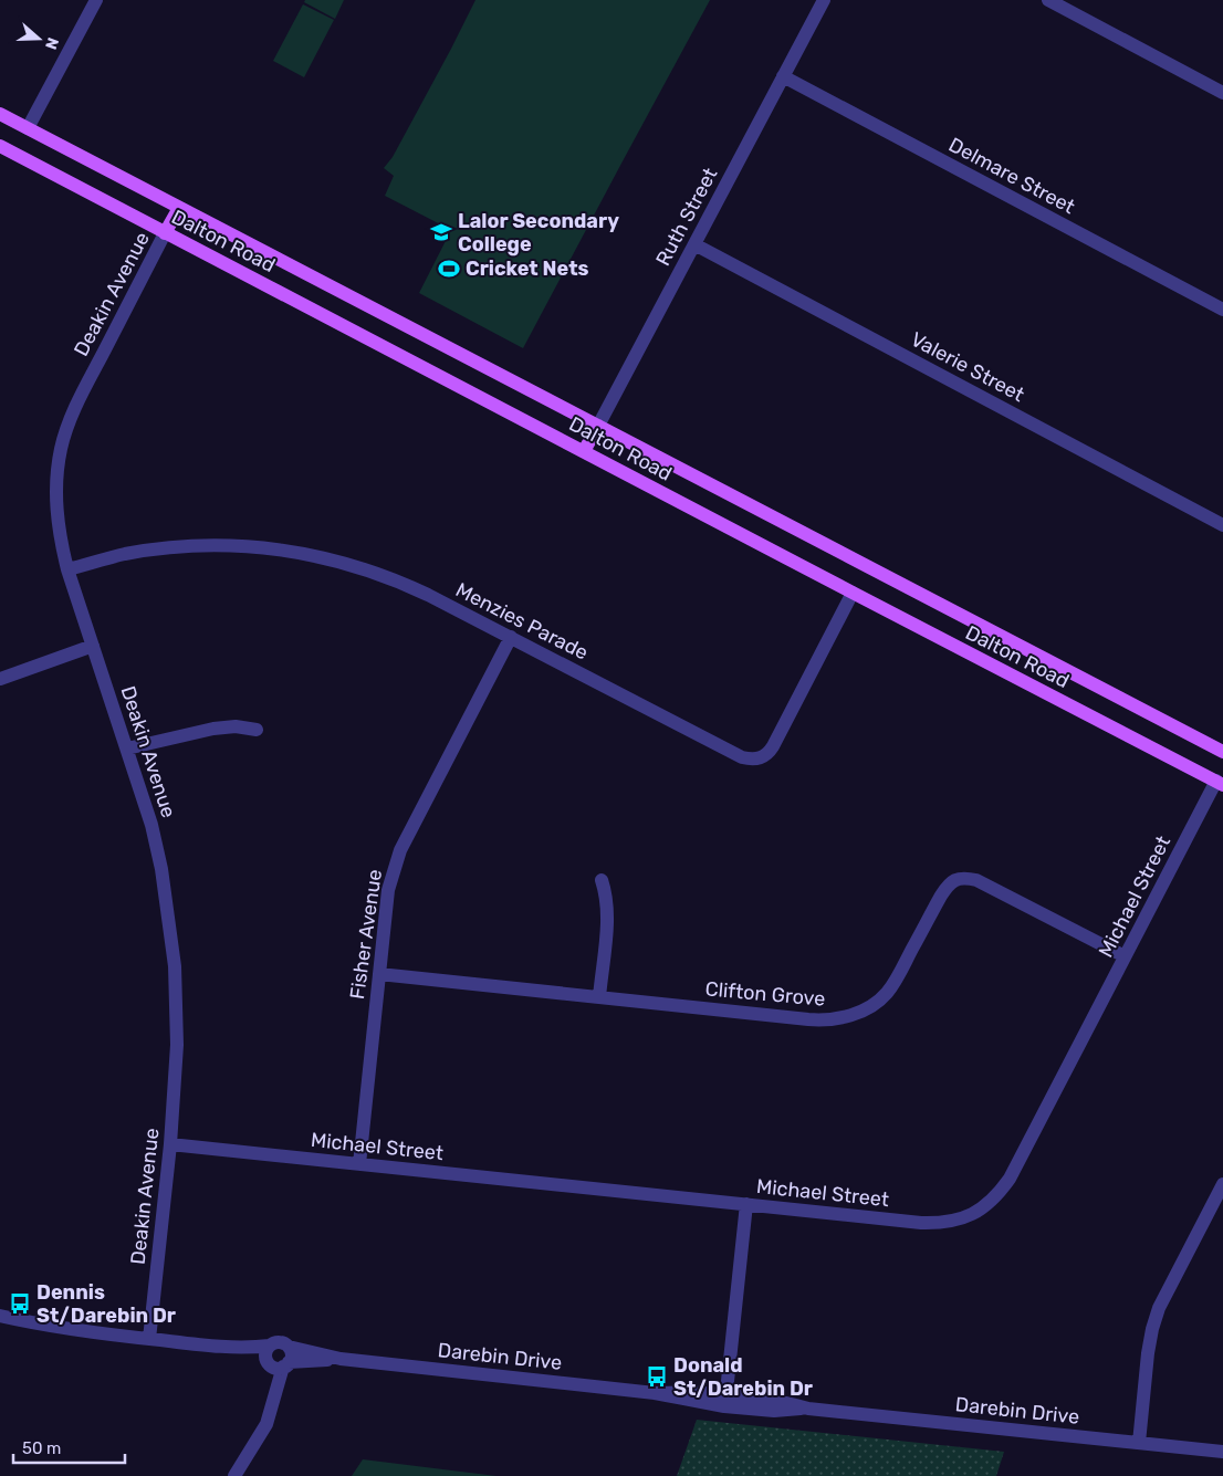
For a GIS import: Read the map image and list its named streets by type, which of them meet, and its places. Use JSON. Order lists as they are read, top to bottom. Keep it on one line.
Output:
{"streets":{"main road":["Ruth Street","Dalton Road","Deakin Avenue"],"street":["Delmare Street","Valerie Street","Menzies Parade","Michael Street","Fisher Avenue","Clifton Grove","Darebin Drive"]},"crossings":[["Delmare Street","Ruth Street"],["Ruth Street","Dalton Road"],["Ruth Street","Valerie Street"],["Dalton Road","Deakin Avenue"],["Dalton Road","Menzies Parade"],["Dalton Road","Michael Street"],["Deakin Avenue","Menzies Parade"],["Deakin Avenue","Michael Street"],["Deakin Avenue","Darebin Drive"],["Menzies Parade","Fisher Avenue"],["Michael Street","Fisher Avenue"],["Michael Street","Clifton Grove"],["Fisher Avenue","Clifton Grove"]],"places":{"school or university":["Lalor Secondary College"],"sports":["Cricket Nets"],"bus stop":["Dennis St/Darebin Dr","Donald St/Darebin Dr"]},"scale_bar":"50 m","north":"right"}
